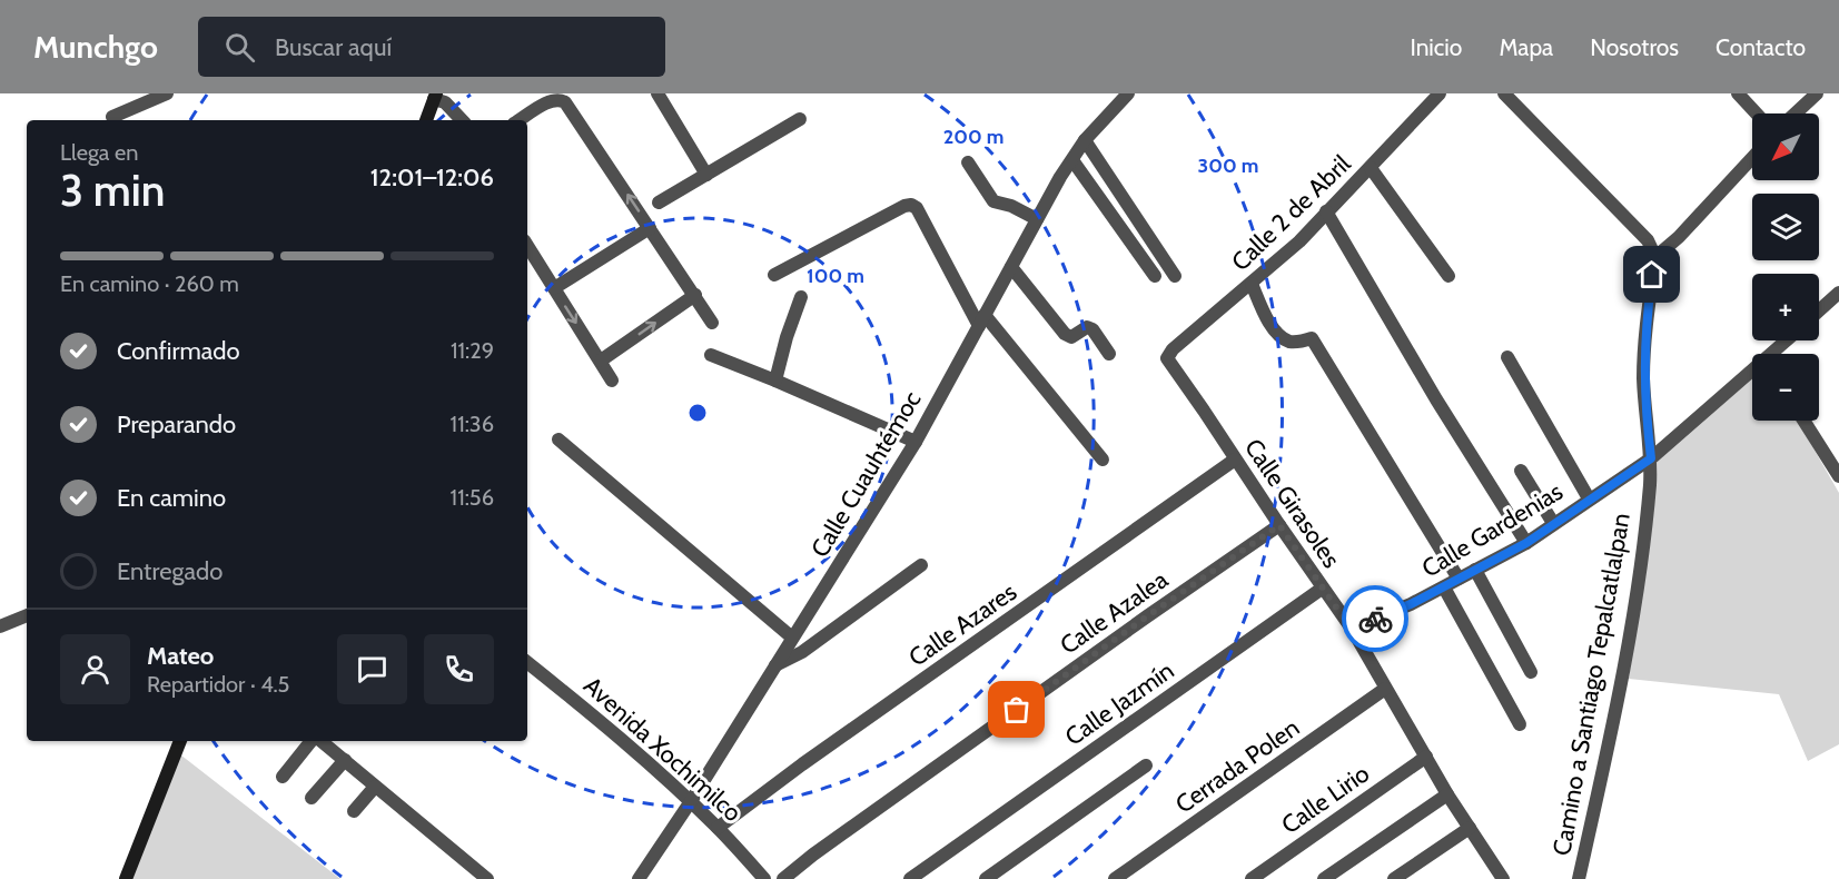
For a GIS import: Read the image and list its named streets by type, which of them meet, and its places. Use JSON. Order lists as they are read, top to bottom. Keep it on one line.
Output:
{"streets":{"street":["Calle 2 de Abril","Calle Cuauhtémoc","Calle Girasoles","Calle Gardenias","Calle Azalea","Calle Azares","Camino a Santiago Tepalcatlalpan","Calle Jazmín","Avenida Xochimilco","Cerrada Polen","Calle Lirio"]},"crossings":[["Calle 2 de Abril","Calle Girasoles"],["Calle Cuauhtémoc","Avenida Xochimilco"],["Calle Girasoles","Calle Gardenias"],["Calle Girasoles","Calle Azalea"],["Calle Girasoles","Calle Azares"],["Calle Girasoles","Calle Jazmín"],["Calle Girasoles","Cerrada Polen"],["Calle Girasoles","Calle Lirio"],["Calle Gardenias","Camino a Santiago Tepalcatlalpan"],["Calle Azares","Avenida Xochimilco"]],"north":"bottom left","page":{"header":"Munchgo","search":"Buscar aquí","nav":["Inicio","Mapa","Nosotros","Contacto"],"map_buttons":["+","−"],"heading":["3 min","Llega en","12:01–12:06"],"panel":["Mateo","Repartidor · 4.5"],"bar":"En camino · 260 m","list":[["Confirmado","11:29"],["Preparando","11:36"],["En camino","11:56"],"Entregado"]},"rings":["200 m","300 m","100 m"]}
